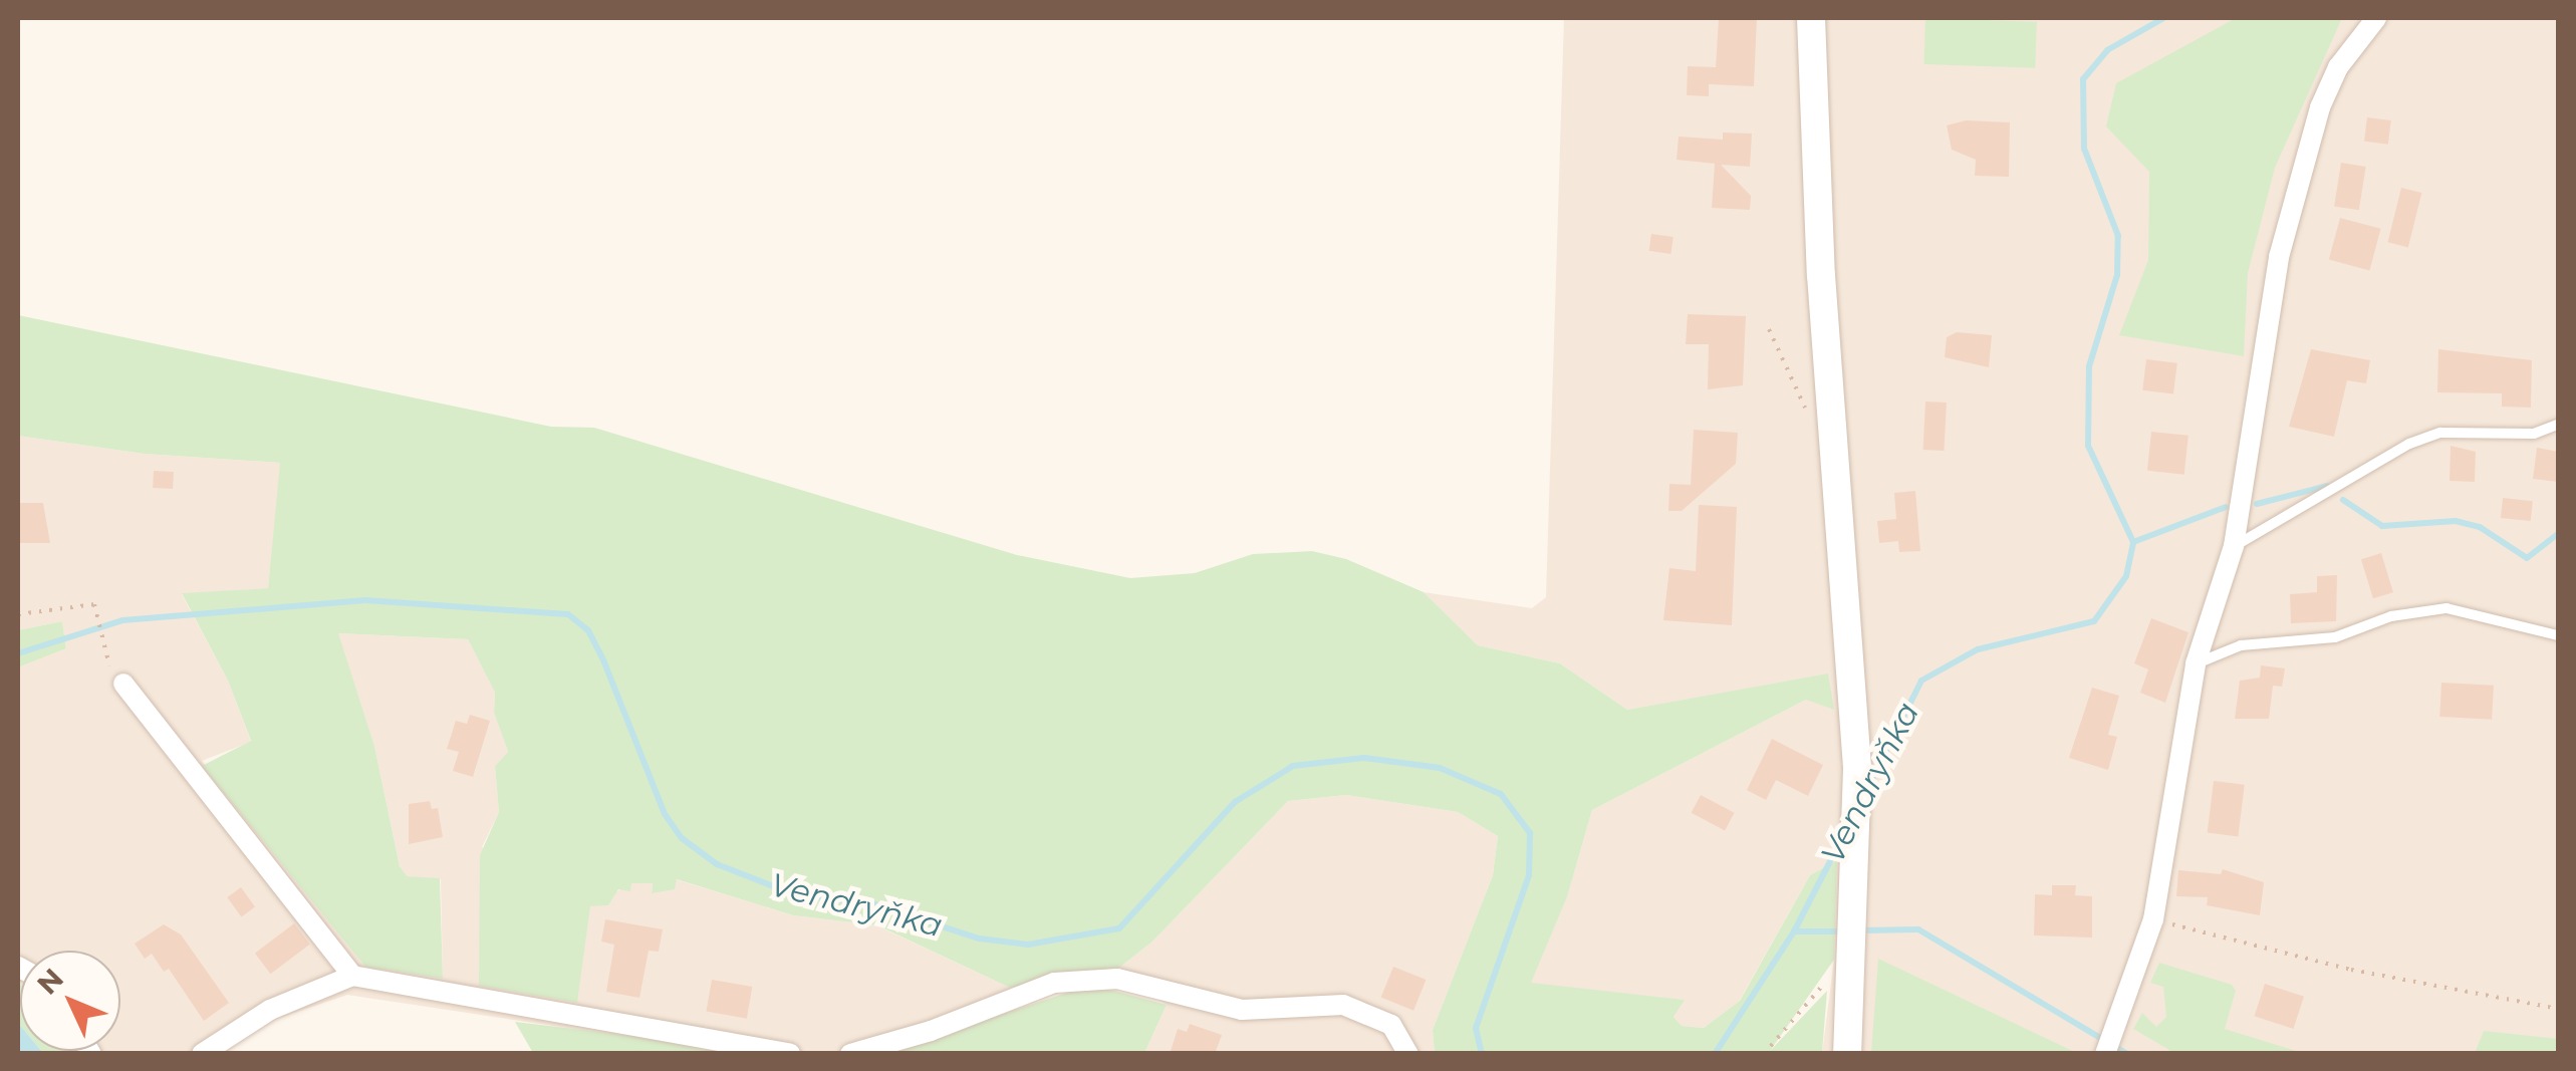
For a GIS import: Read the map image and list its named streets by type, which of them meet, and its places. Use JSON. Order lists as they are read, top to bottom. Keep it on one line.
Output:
{"water":["Vendryňka"],"north":"top left"}
